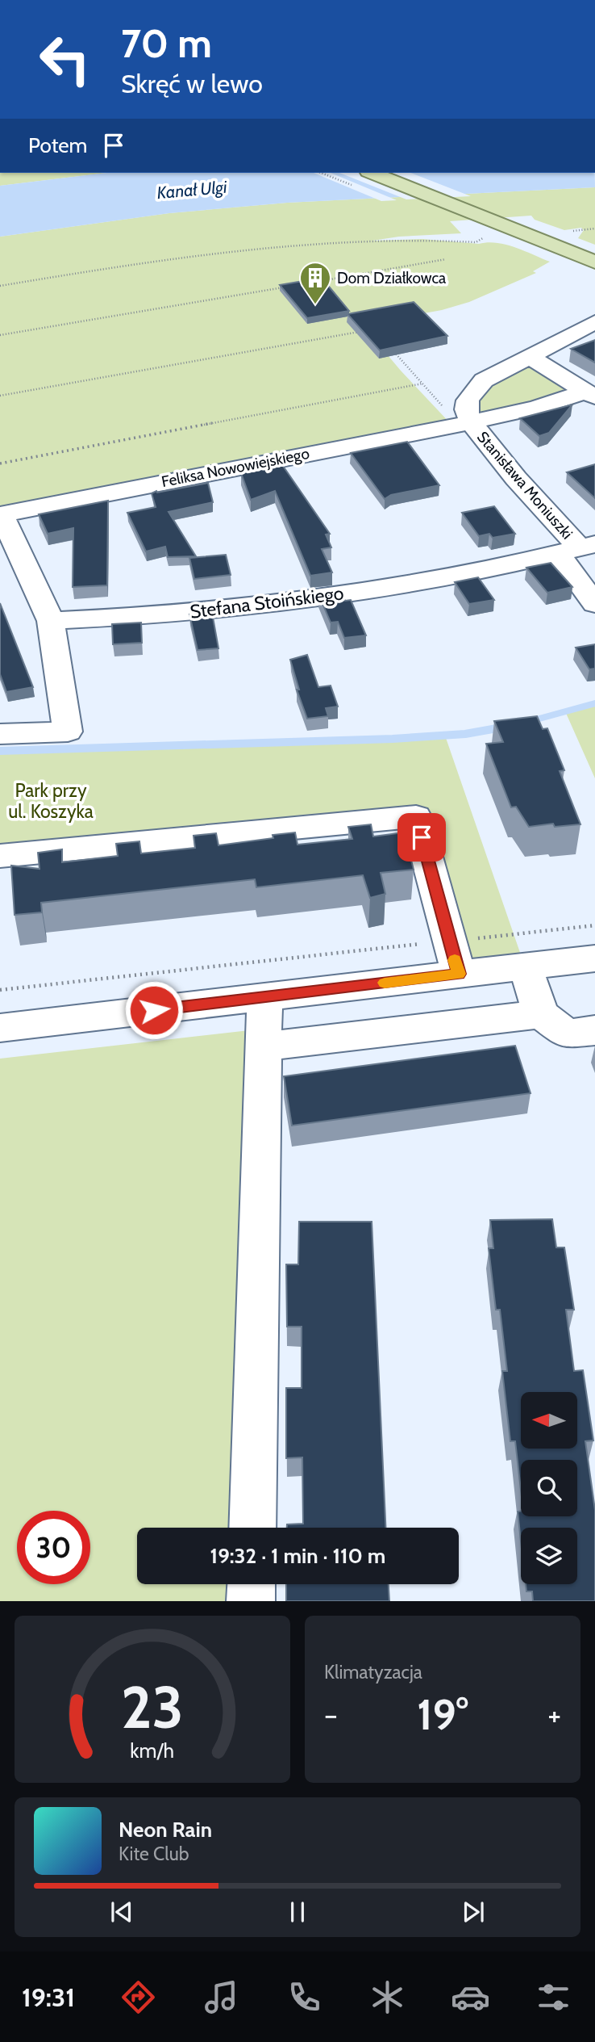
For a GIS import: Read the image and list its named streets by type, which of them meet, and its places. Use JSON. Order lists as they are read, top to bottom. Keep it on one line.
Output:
{"streets":{"street":["Feliksa Nowowiejskiego","Stanisława Moniuszki","Stefana Stoińskiego"]},"crossings":[["Feliksa Nowowiejskiego","Stanisława Moniuszki"],["Stanisława Moniuszki","Stefana Stoińskiego"]],"water":["Kanał Ulgi"],"parks":["Park przy ul. Koszyka"],"places":{"building":["Dom Działkowca"]},"north":"left","page":{"turn":["70 m","Skręć w lewo"],"then":"Potem","limit":"30","trip":"19:32 · 1 min · 110 m","tile":"Klimatyzacja","heat":["−","19°","+"],"song":["Neon Rain","Kite Club"],"tabs":"19:31","gauge":["23","km/h"]}}
